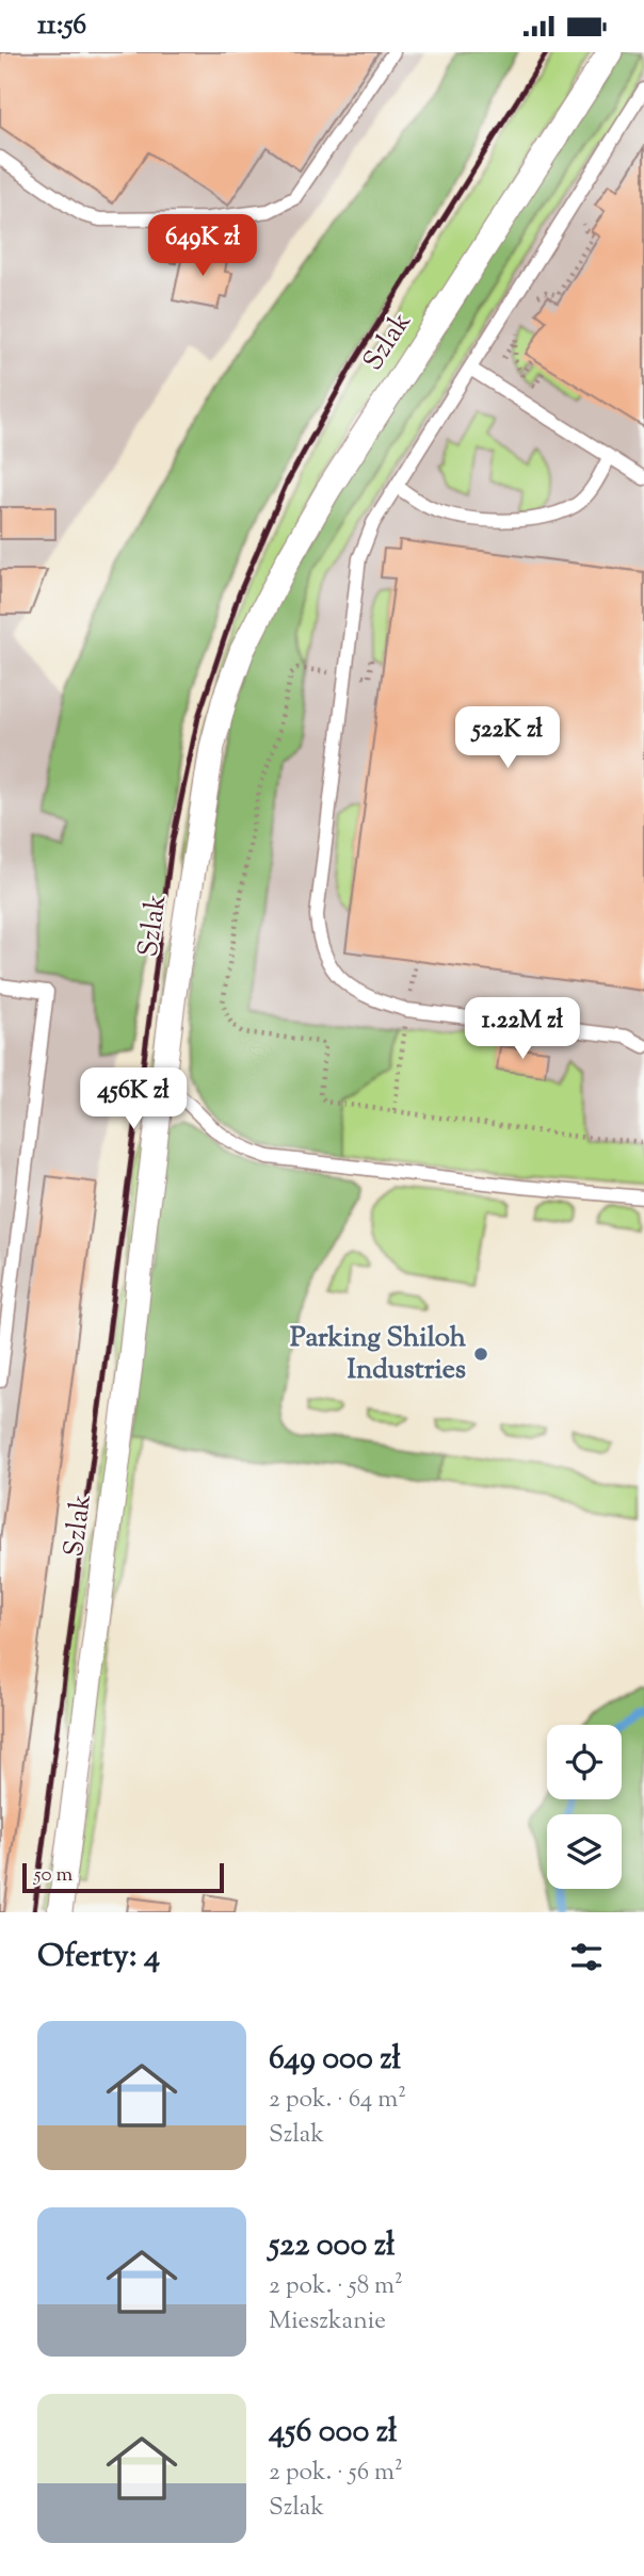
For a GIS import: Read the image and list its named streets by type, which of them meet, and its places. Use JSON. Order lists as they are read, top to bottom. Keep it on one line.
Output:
{"streets":{"street":["Szlak"]},"places":["Parking Shiloh Industries"],"scale_bar":"50 m","page":{"status":"11:56","price":["649K zł","522K zł","1.22M zł","456K zł"],"scale":"50 m","heading":"Oferty: 4","list":[{"name":"649 000 zł","note":"2 pok. · 64 m² · Szlak"},{"name":"522 000 zł","note":"2 pok. · 58 m² · Mieszkanie"},{"name":"456 000 zł","note":"2 pok. · 56 m² · Szlak"}]}}
